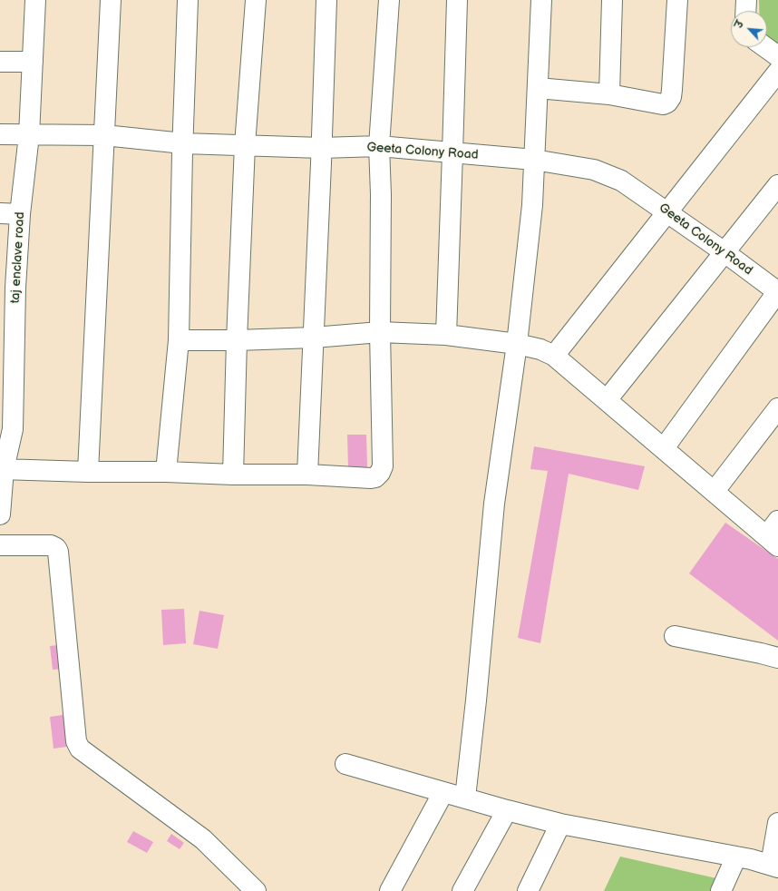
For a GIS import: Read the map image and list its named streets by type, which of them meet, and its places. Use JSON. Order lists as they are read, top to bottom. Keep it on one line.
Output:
{"streets":{"street":["Geeta Colony Road","taj enclave road"]},"crossings":[["Geeta Colony Road","taj enclave road"]],"north":"top left"}
